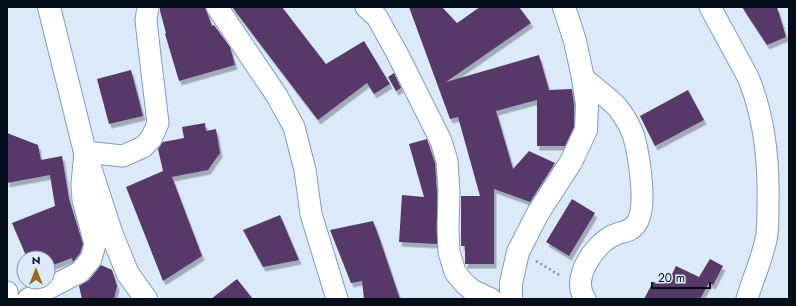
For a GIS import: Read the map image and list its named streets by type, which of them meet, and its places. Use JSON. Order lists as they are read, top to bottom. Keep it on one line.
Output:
{"scale_bar":"20 m","north":"top"}
